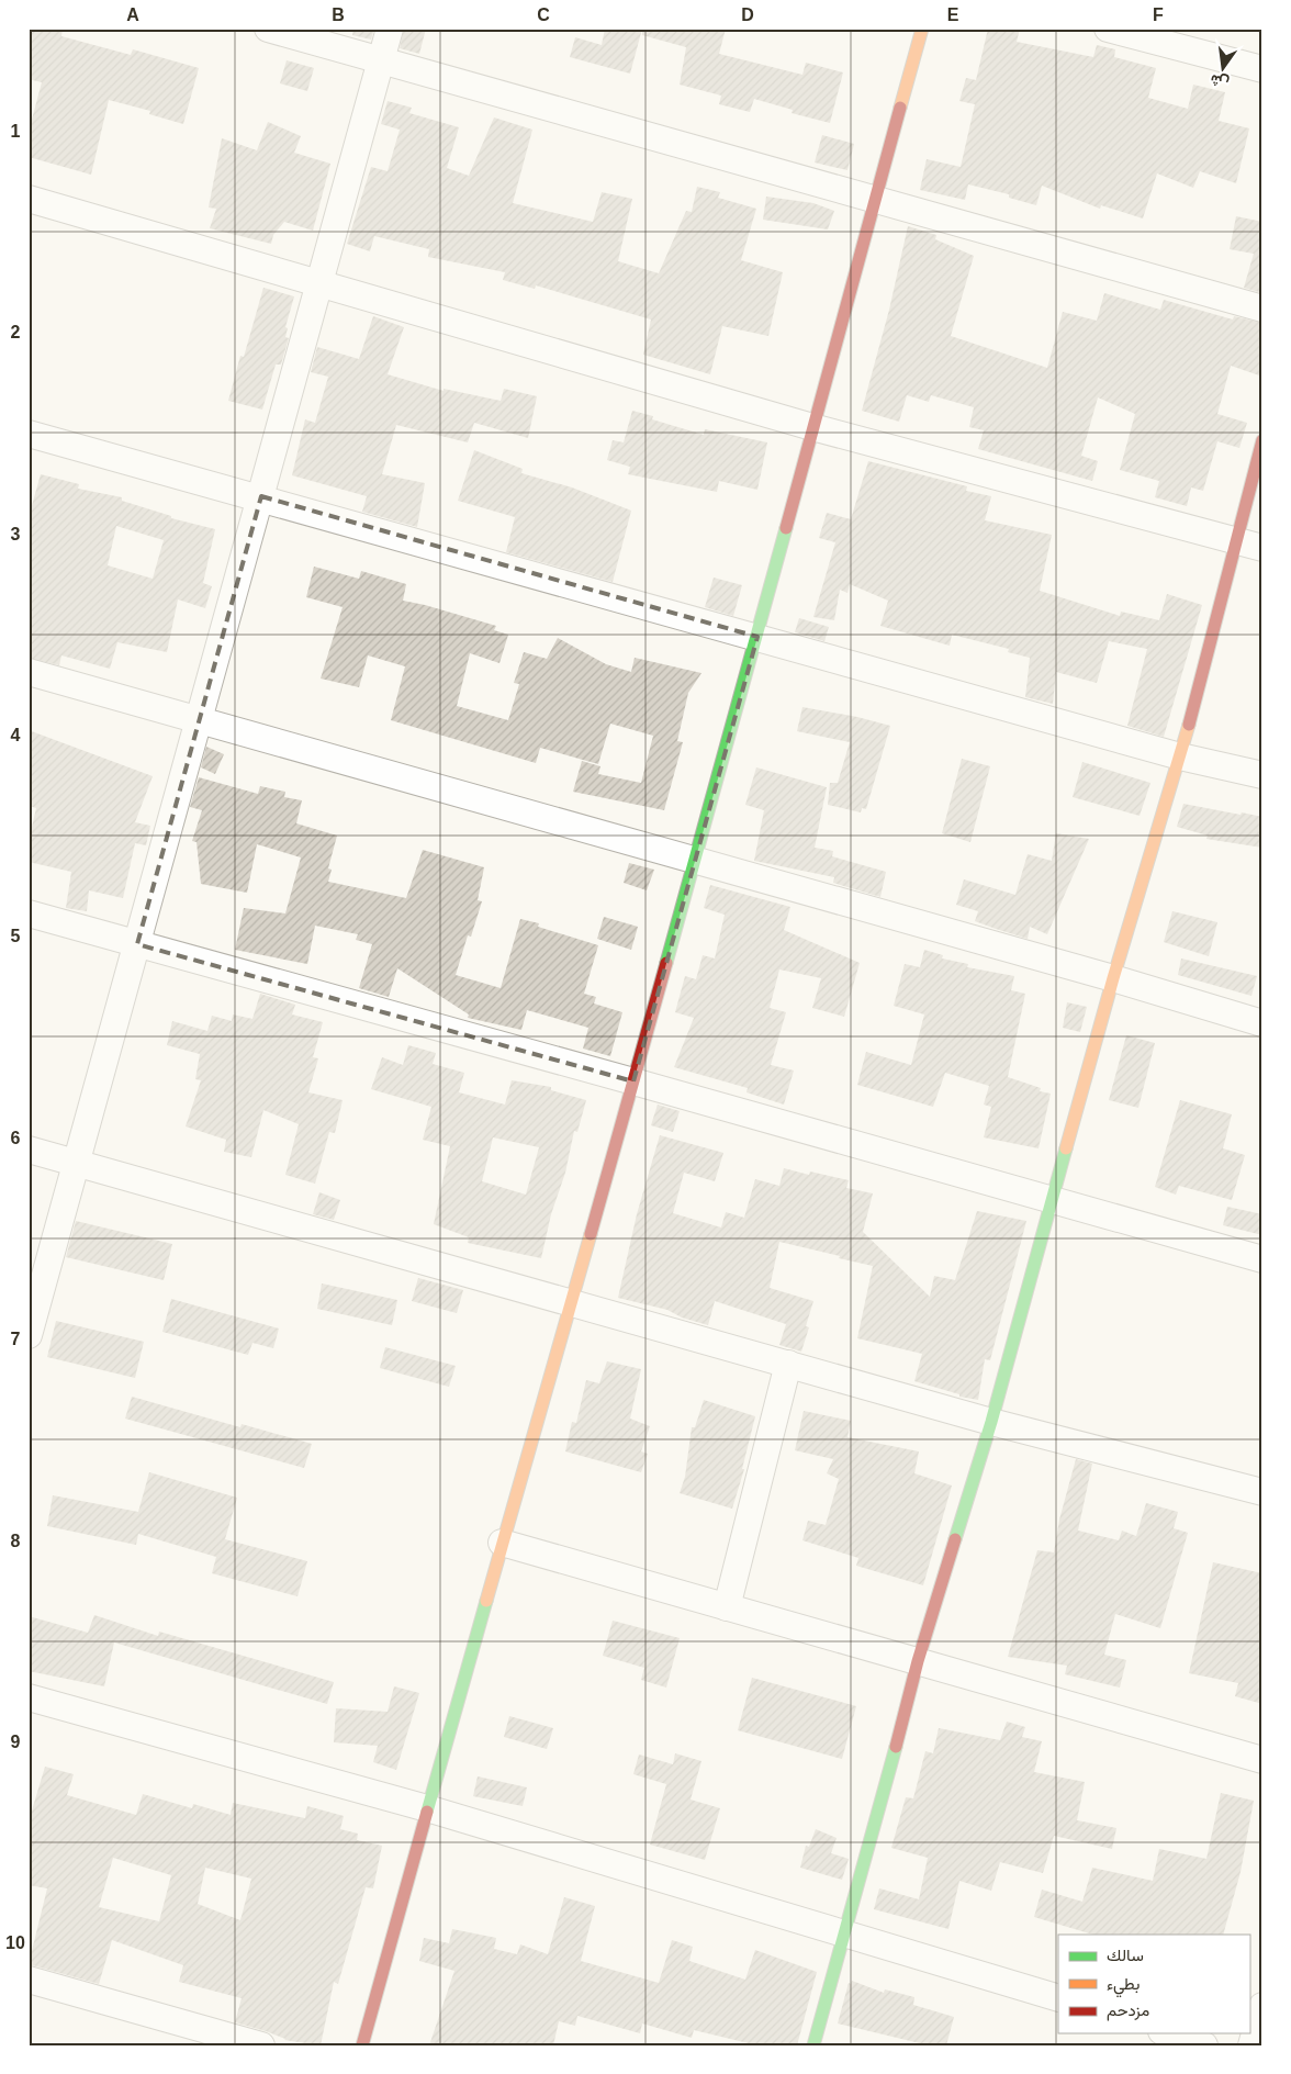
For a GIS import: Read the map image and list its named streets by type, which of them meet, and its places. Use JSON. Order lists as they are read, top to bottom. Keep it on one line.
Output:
{"legend":["سالك","بطيء","مزدحم"],"north":"bottom","grid":{"columns":["A","B","C","D","E","F"],"rows":["1","2","3","4","5","6","7","8","9","10"]}}
